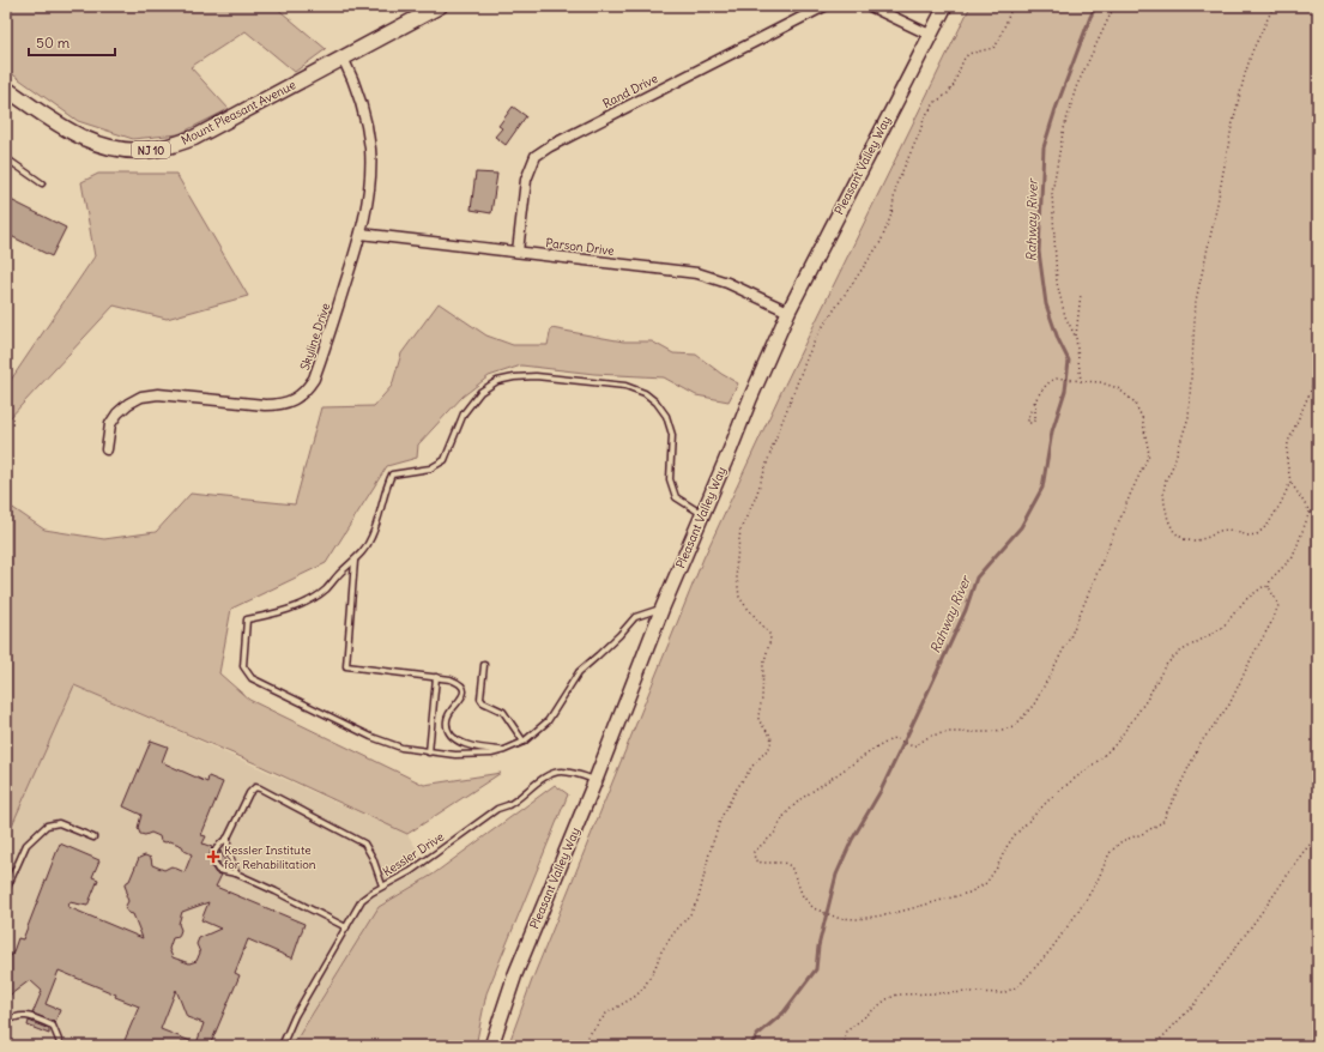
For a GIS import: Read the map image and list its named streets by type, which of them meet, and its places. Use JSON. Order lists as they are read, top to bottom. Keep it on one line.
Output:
{"streets":{"main road":["Mount Pleasant Avenue","NJ 10","Pleasant Valley Way"],"street":["Rand Drive","Parson Drive","Skyline Drive"],"lane":["Kessler Drive"]},"crossings":[["Rand Drive","Parson Drive"],["Mount Pleasant Avenue","Skyline Drive"],["Pleasant Valley Way","Parson Drive"],["Pleasant Valley Way","Kessler Drive"],["Parson Drive","Skyline Drive"]],"water":["Rahway River"],"places":{"health":["Kessler Institute for Rehabilitation"]},"scale_bar":"50 m"}
